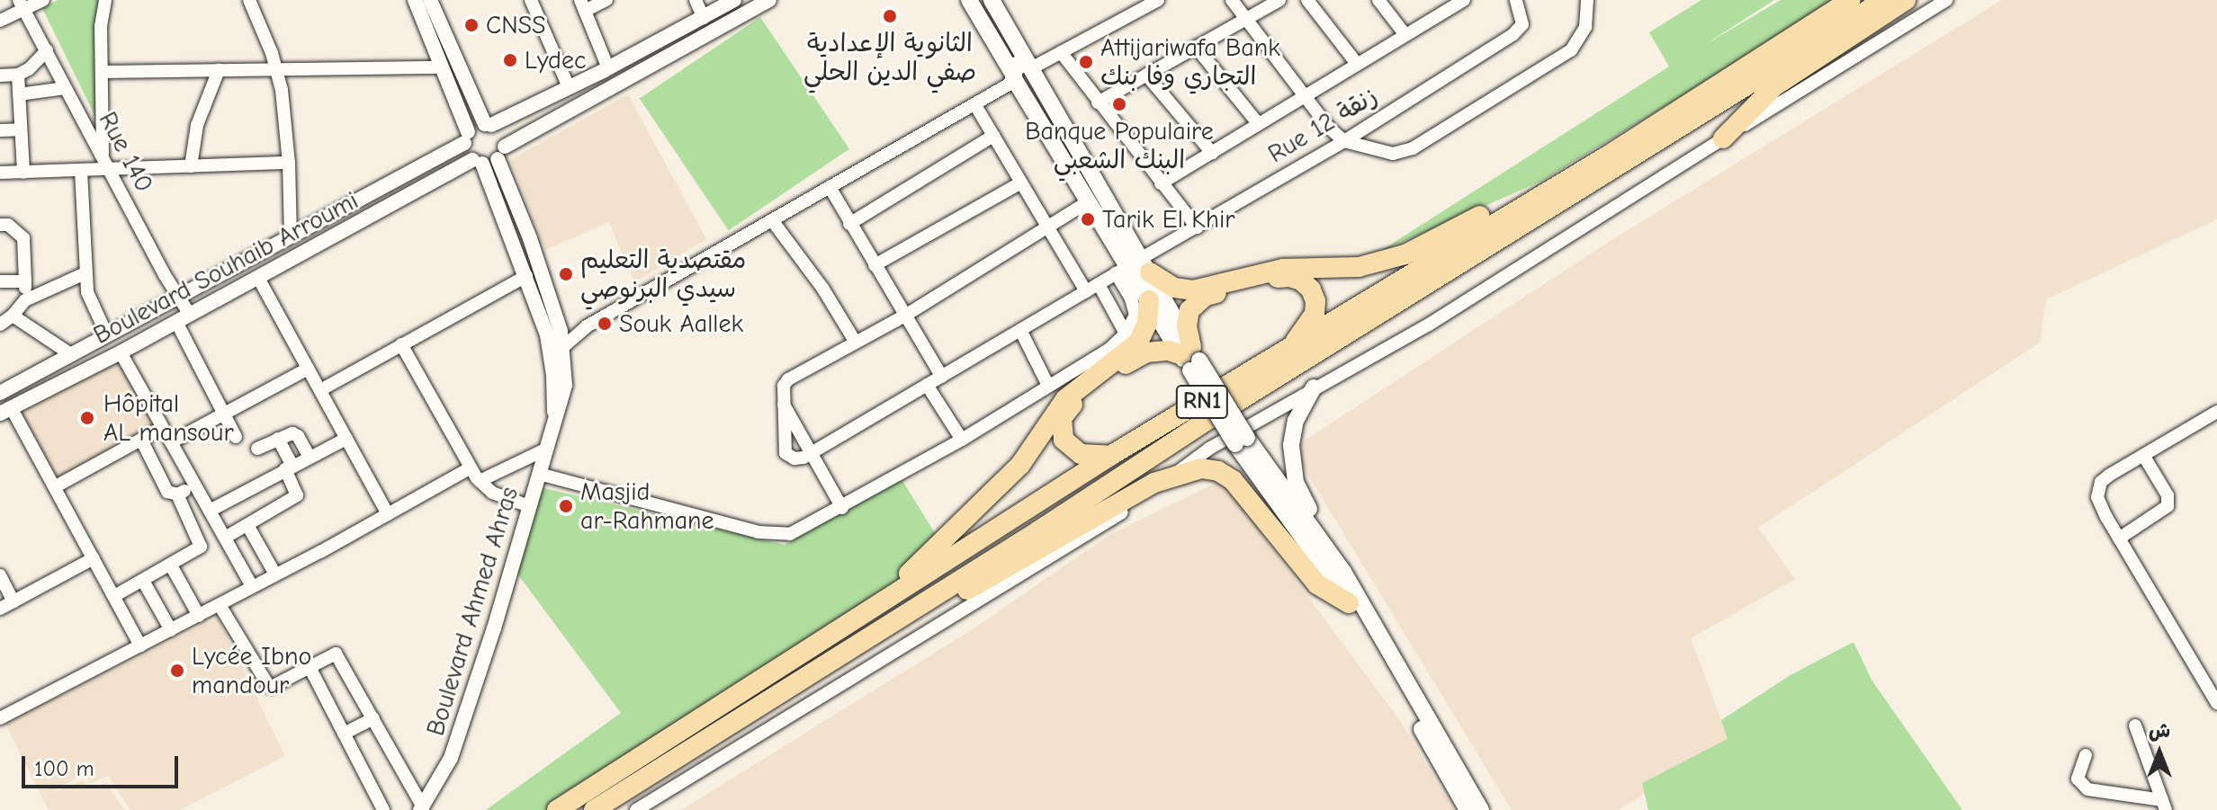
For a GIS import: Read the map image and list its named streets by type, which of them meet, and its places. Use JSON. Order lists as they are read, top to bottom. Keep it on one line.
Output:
{"streets":{"highway":["RN1"],"street":["Rue 12 زنقة","Rue 140","Boulevard Souhaib Arroumi","Boulevard Ahmed Ahras"]},"crossings":[["Rue 140","Boulevard Souhaib Arroumi"]],"places":["الثانوية الإعدادية صفي الدين الحلي","CNSS","Lydec","Attijariwafa Bank التجاري وفا بنك","Banque Populaire البنك الشعبي","Tarik El Khir","مقتصدية التعليم سيدي البرنوصي","Souk Aallek","Hôpital AL mansour","Masjid ar-Rahmane","Lycée Ibno mandour"],"scale_bar":"100 m","north":"top"}
